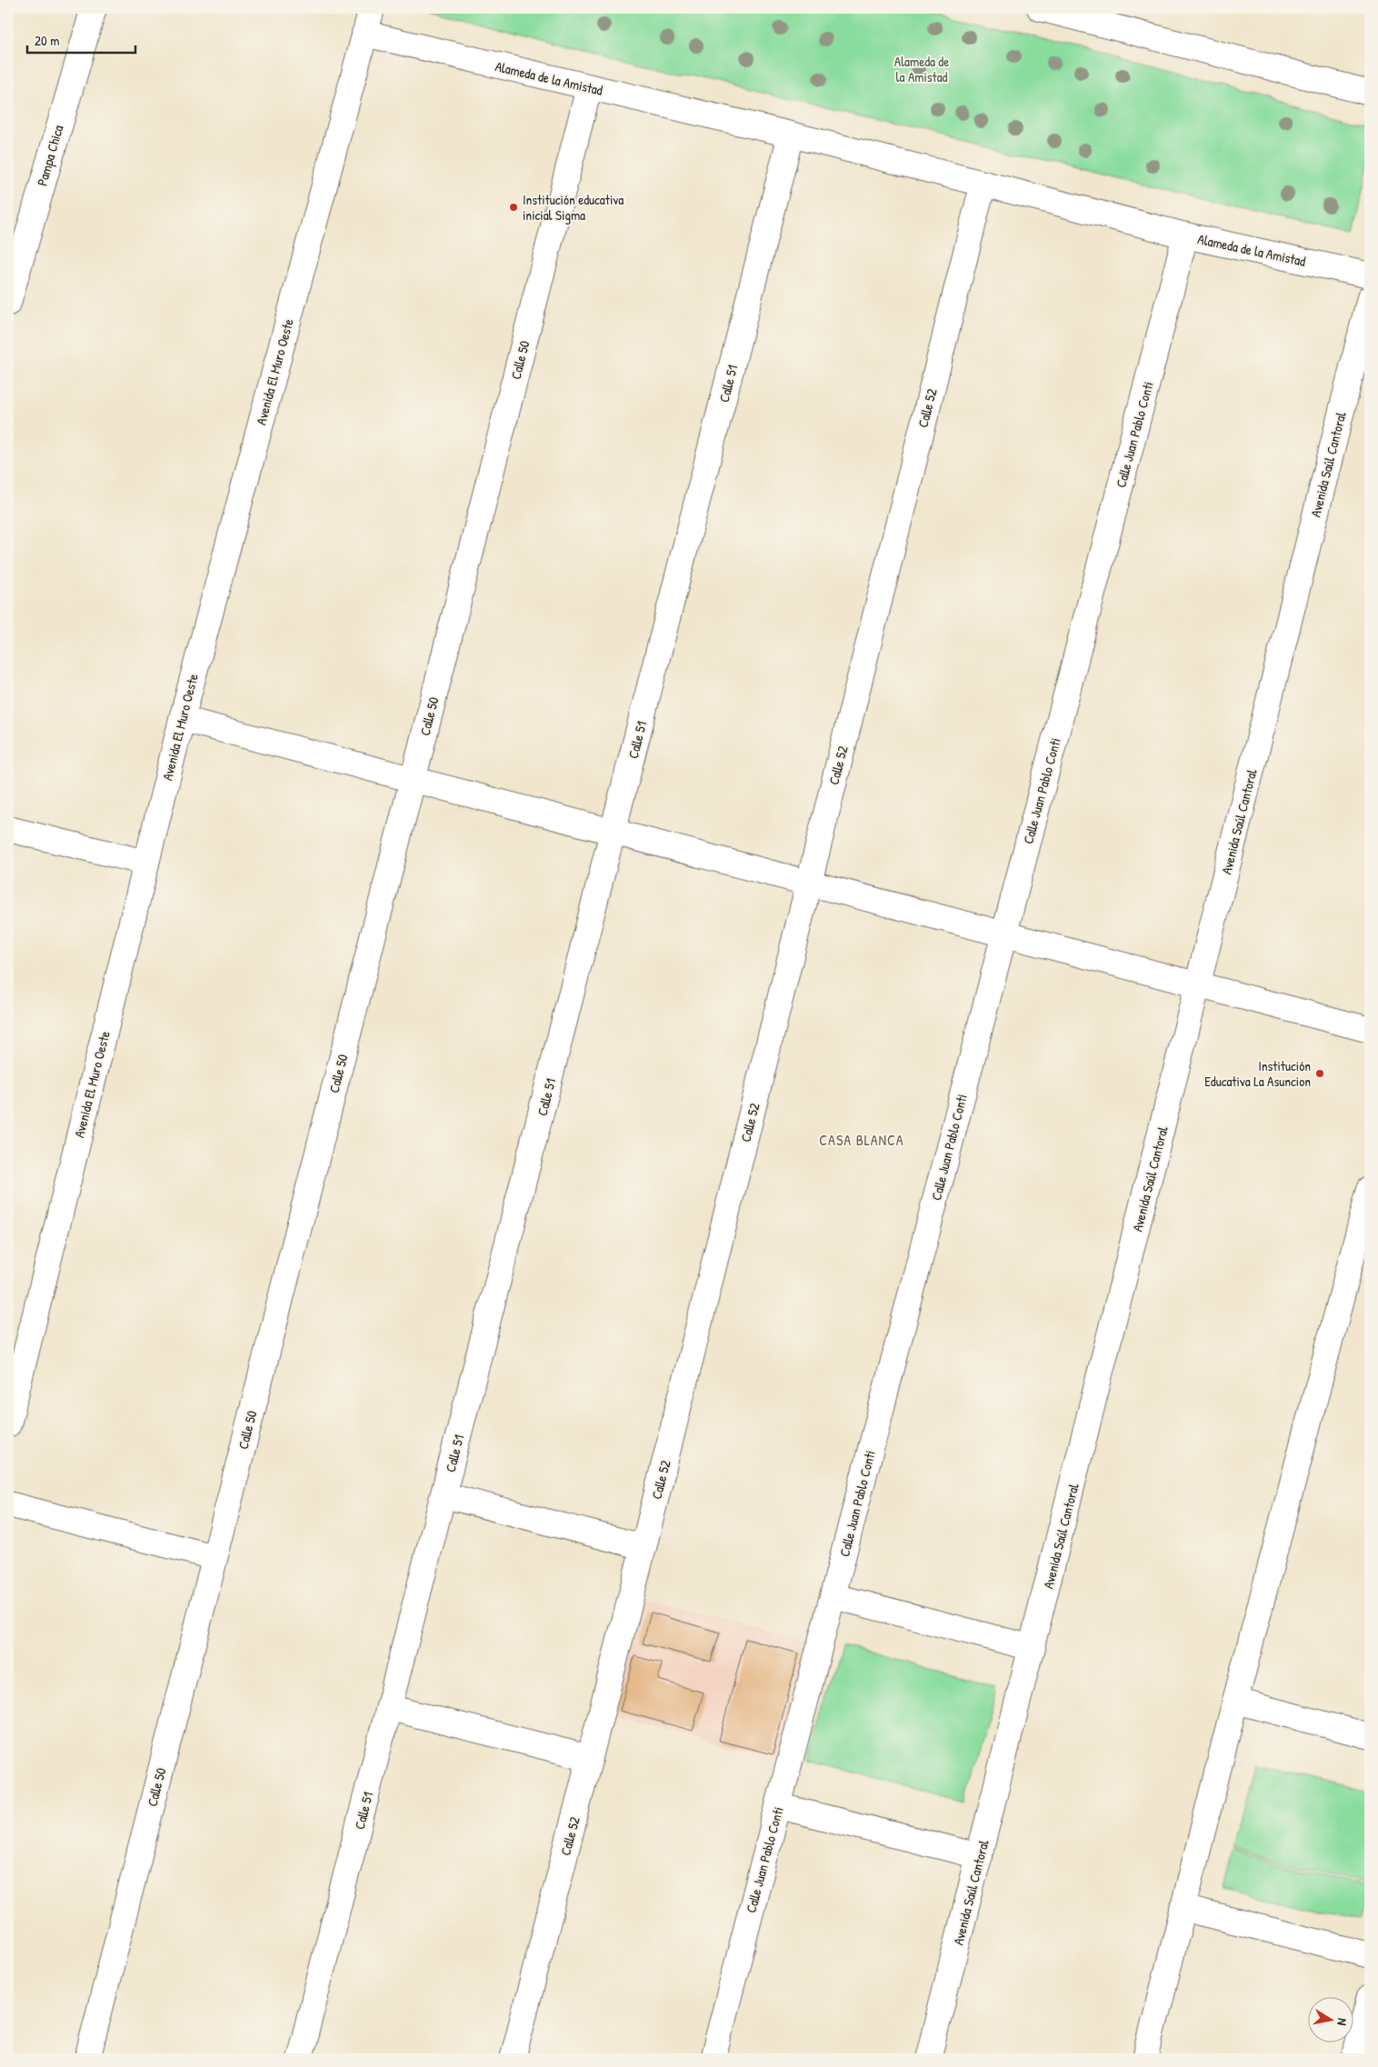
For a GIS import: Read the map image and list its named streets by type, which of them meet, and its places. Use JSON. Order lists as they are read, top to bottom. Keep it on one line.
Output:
{"streets":{"street":["Alameda de la Amistad","Pampa Chica","Calle 50","Avenida El Muro Oeste","Calle 51","Calle 52","Calle Juan Pablo Conti","Avenida Saúl Cantoral"]},"crossings":[["Alameda de la Amistad","Calle 50"],["Alameda de la Amistad","Avenida El Muro Oeste"],["Alameda de la Amistad","Calle 51"],["Alameda de la Amistad","Calle 52"],["Alameda de la Amistad","Calle Juan Pablo Conti"]],"districts":["CASA BLANCA"],"parks":["Alameda de la Amistad"],"places":["Institución educativa inicial Sigma","Institución Educativa La Asuncion"],"scale_bar":"20 m","north":"right"}
